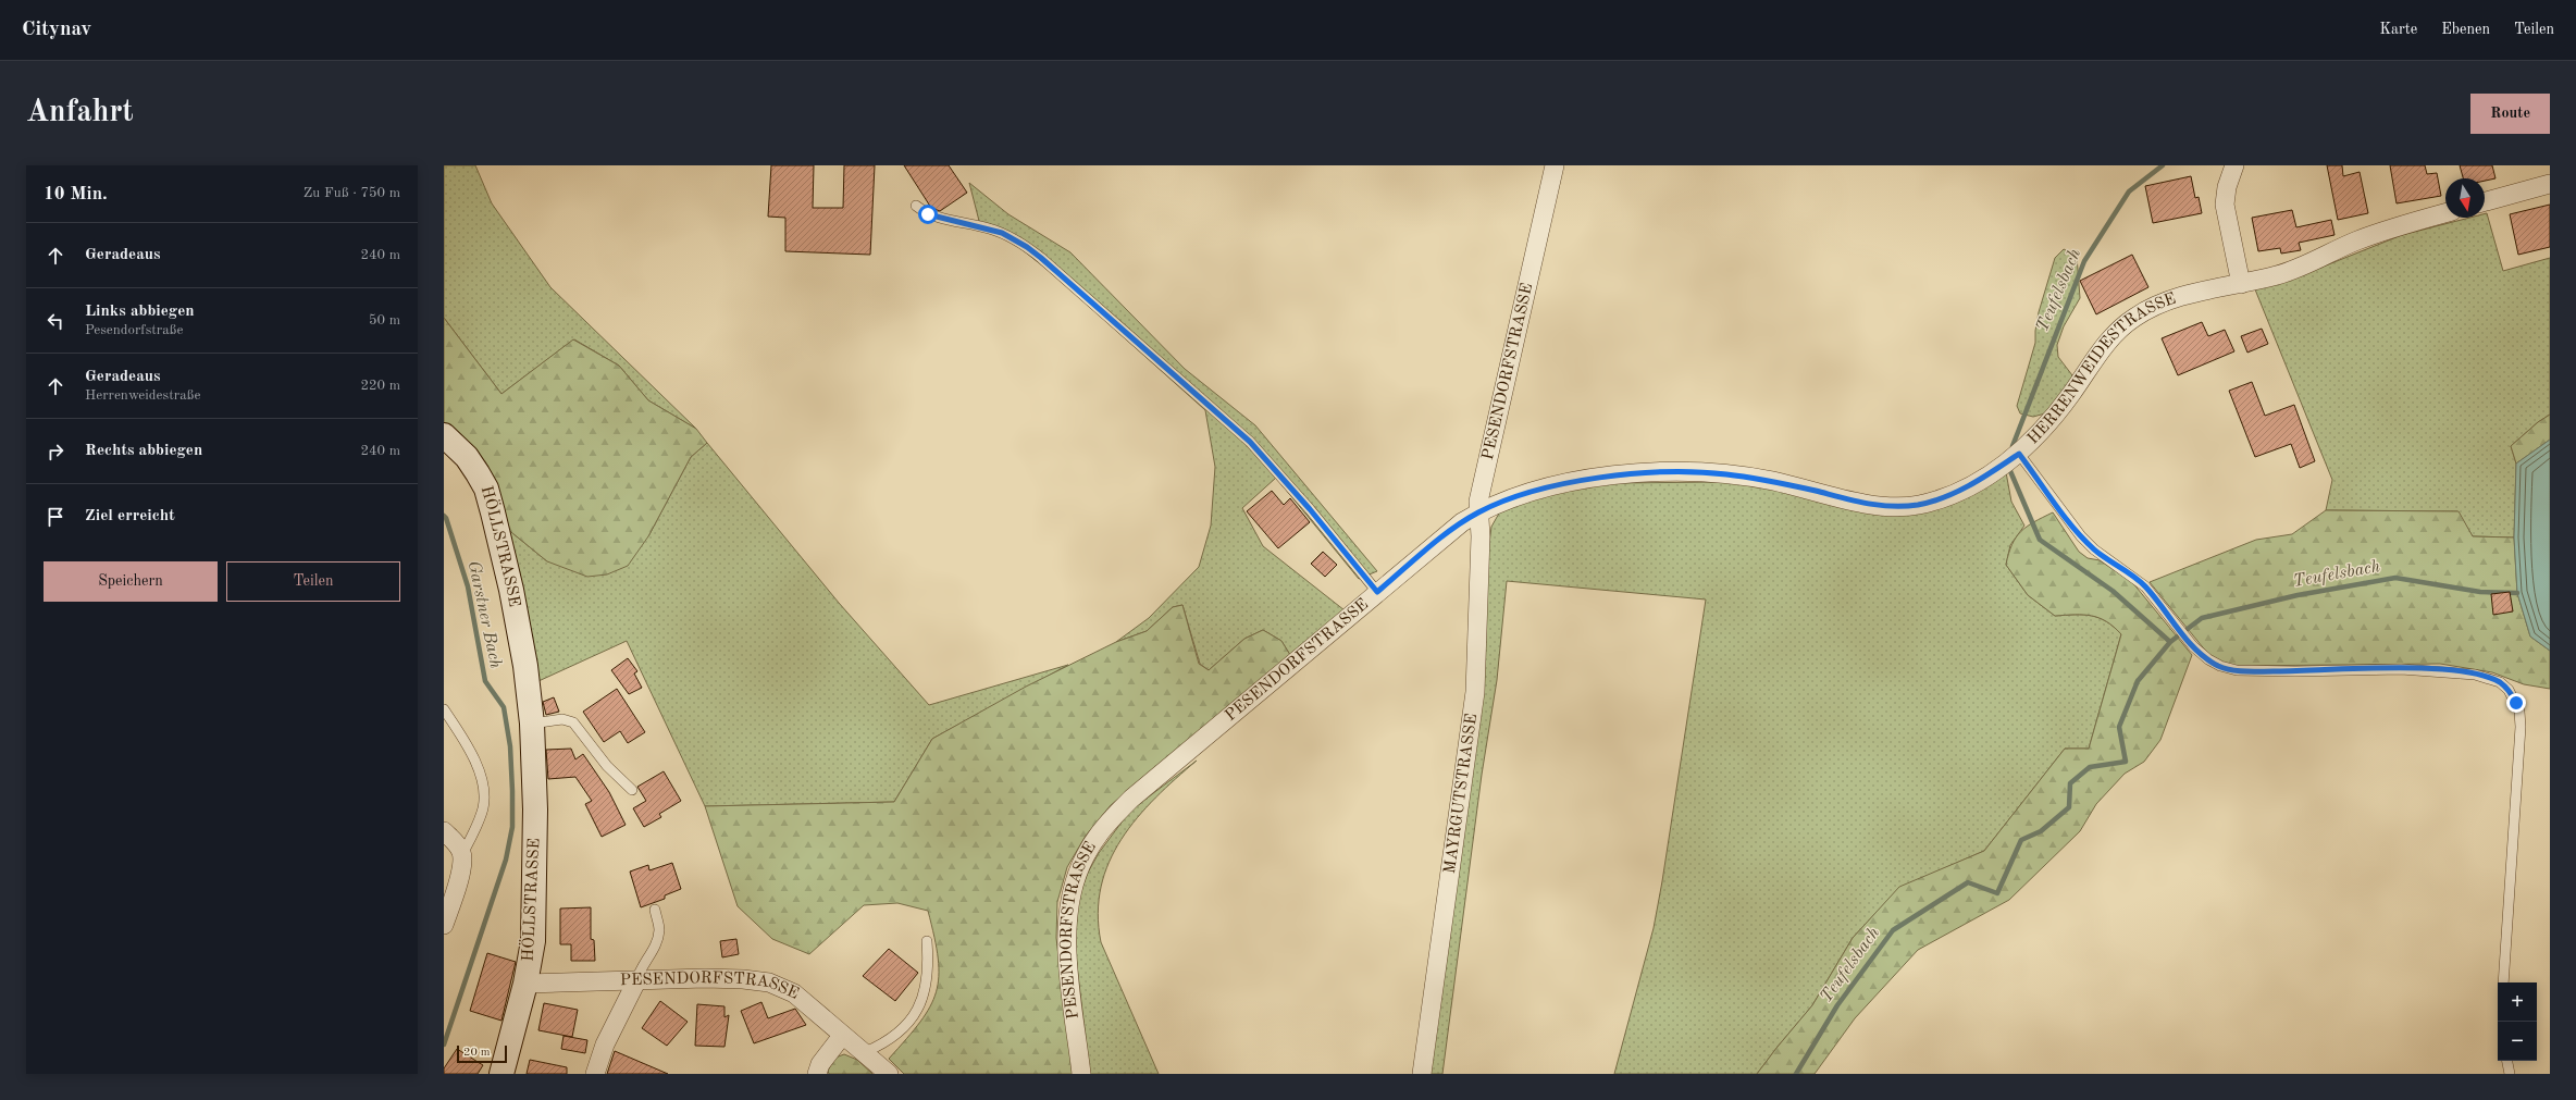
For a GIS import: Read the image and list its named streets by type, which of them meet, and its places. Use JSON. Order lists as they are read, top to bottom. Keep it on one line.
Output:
{"streets":{"street":["PESENDORFSTRASSE","HERRENWEIDESTRASSE","HÖLLSTRASSE","MAYRGUTSTRASSE"]},"crossings":[["PESENDORFSTRASSE","HERRENWEIDESTRASSE"],["PESENDORFSTRASSE","HÖLLSTRASSE"],["PESENDORFSTRASSE","MAYRGUTSTRASSE"],["HERRENWEIDESTRASSE","MAYRGUTSTRASSE"]],"water":["Teufelsbach","Garstner Bach"],"scale_bar":"20 m","north":"bottom","page":{"header":"Citynav","nav":["Karte","Ebenen","Teilen"],"buttons":["Route",["Speichern","Teilen"]],"title":"Anfahrt","heading":["10 Min.","Zu Fuß · 750 m"],"list":[["Geradeaus","240 m"],["Links abbiegen","Pesendorfstraße","50 m"],["Geradeaus","Herrenweidestraße","220 m"],["Rechts abbiegen","240 m"],"Ziel erreicht"],"map_buttons":["+","−"],"scale":"20 m"}}
